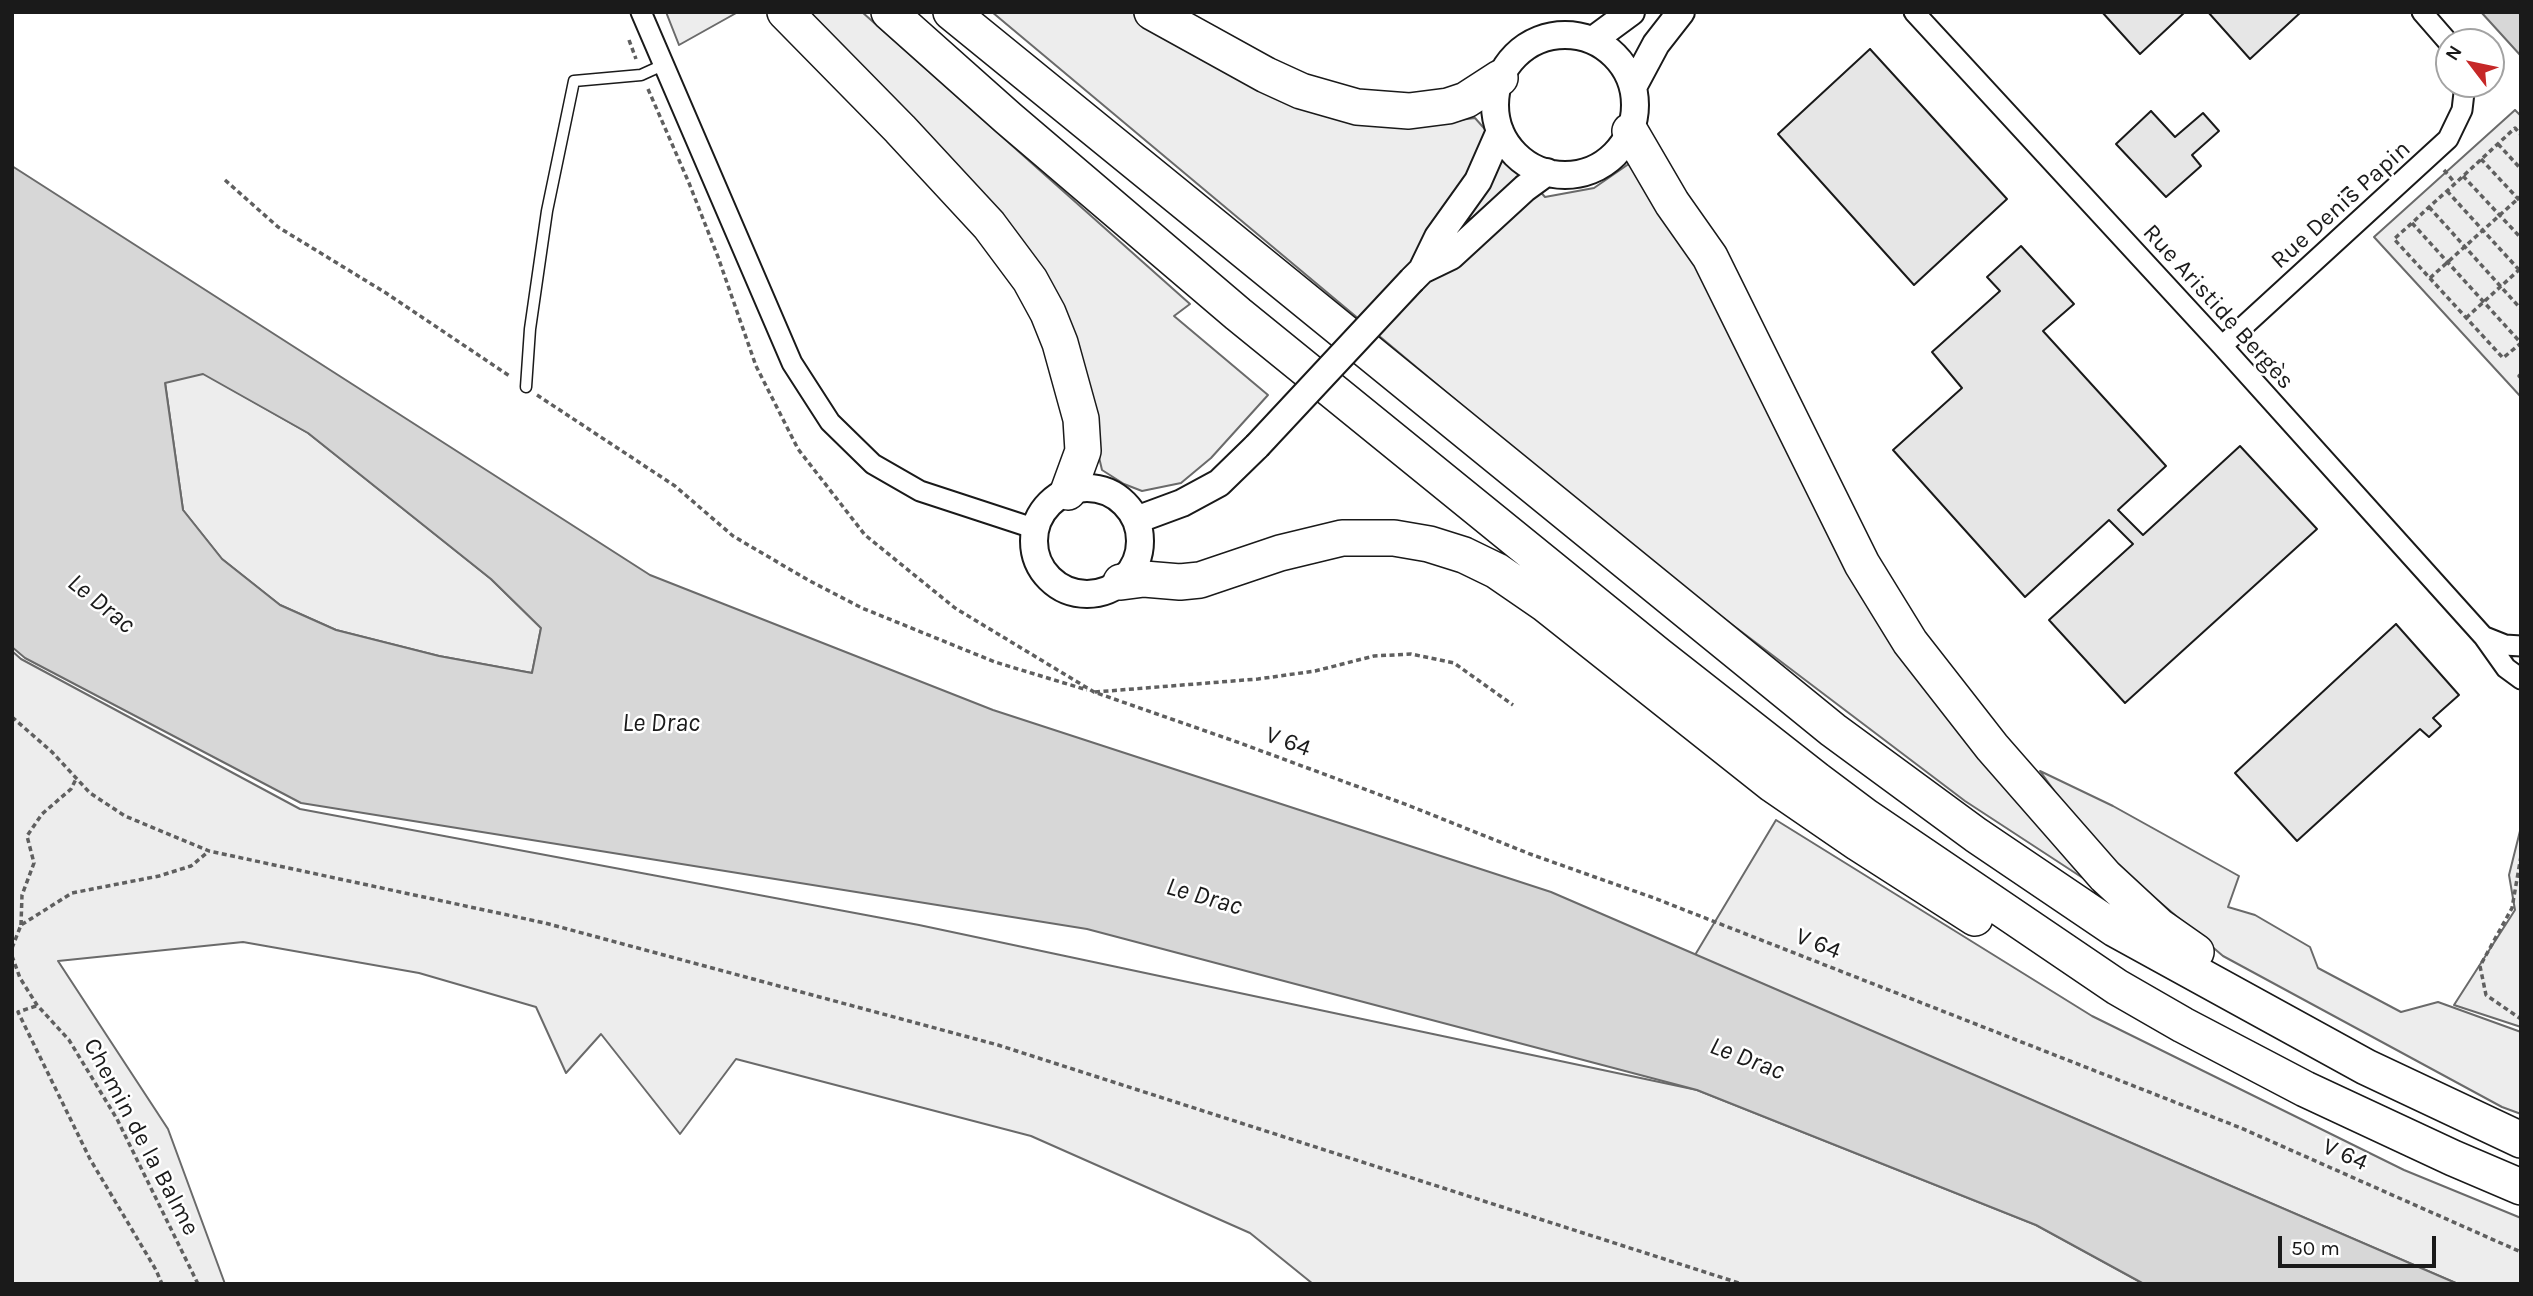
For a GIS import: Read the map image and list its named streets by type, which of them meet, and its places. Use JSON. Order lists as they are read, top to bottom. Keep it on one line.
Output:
{"streets":{"street":["Rue Denis Papin","Rue Aristide Bergès"],"path":["V 64","Chemin de la Balme"]},"crossings":[["Rue Denis Papin","Rue Aristide Bergès"]],"water":["Le Drac"],"scale_bar":"50 m","north":"top left"}
